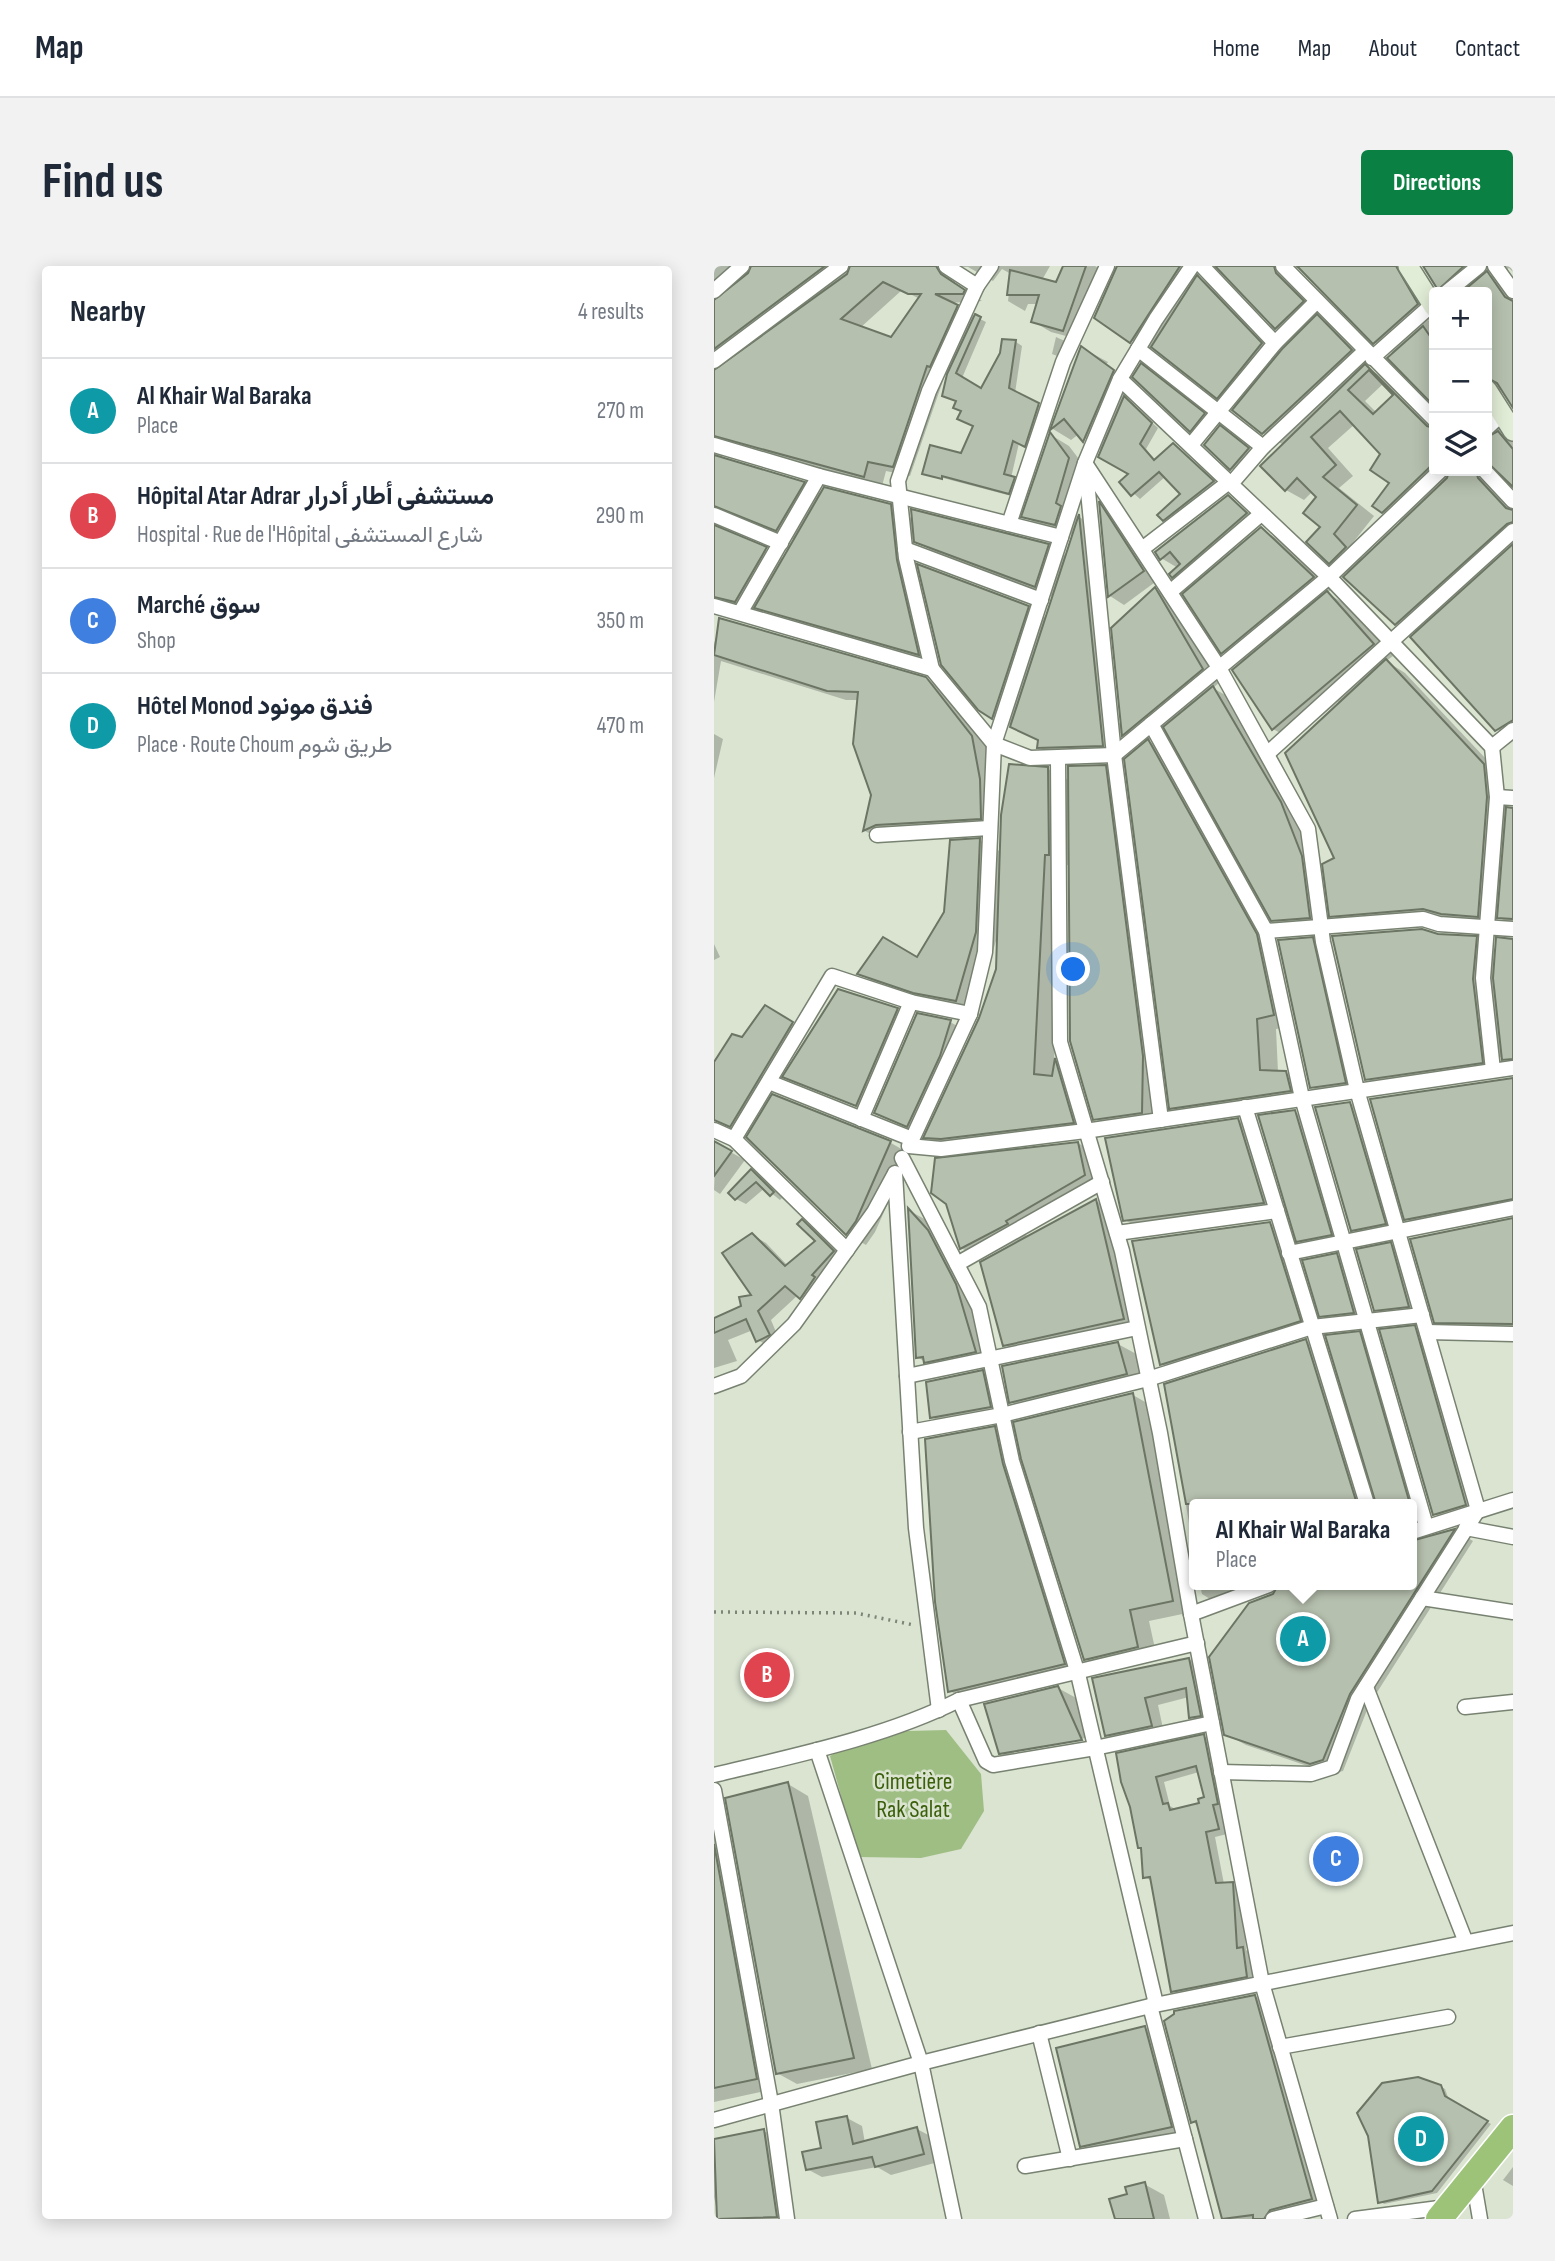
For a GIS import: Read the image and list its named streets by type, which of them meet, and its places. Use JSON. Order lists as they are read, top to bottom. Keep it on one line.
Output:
{"parks":["Cimetière Rak Salat"],"page":{"header":"Map","nav":["Home","Map","About","Contact"],"buttons":"Directions","title":"Find us","heading":["Nearby","4 results"],"map_buttons":["+","−"],"list":[{"mark":"A","name":"Al Khair Wal Baraka","note":"Place","value":"270 m"},{"mark":"B","name":"Hôpital Atar Adrar مستشفى أطار أدرار","note":"Hospital · Rue de l'Hôpital شارع المستشفى","value":"290 m"},{"mark":"C","name":"Marché سوق","note":"Shop","value":"350 m"},{"mark":"D","name":"Hôtel Monod فندق مونود","note":"Place · Route Choum طريق شوم","value":"470 m"}],"popup":["Al Khair Wal Baraka","Place"],"pins":["A","B","C","D"]}}
